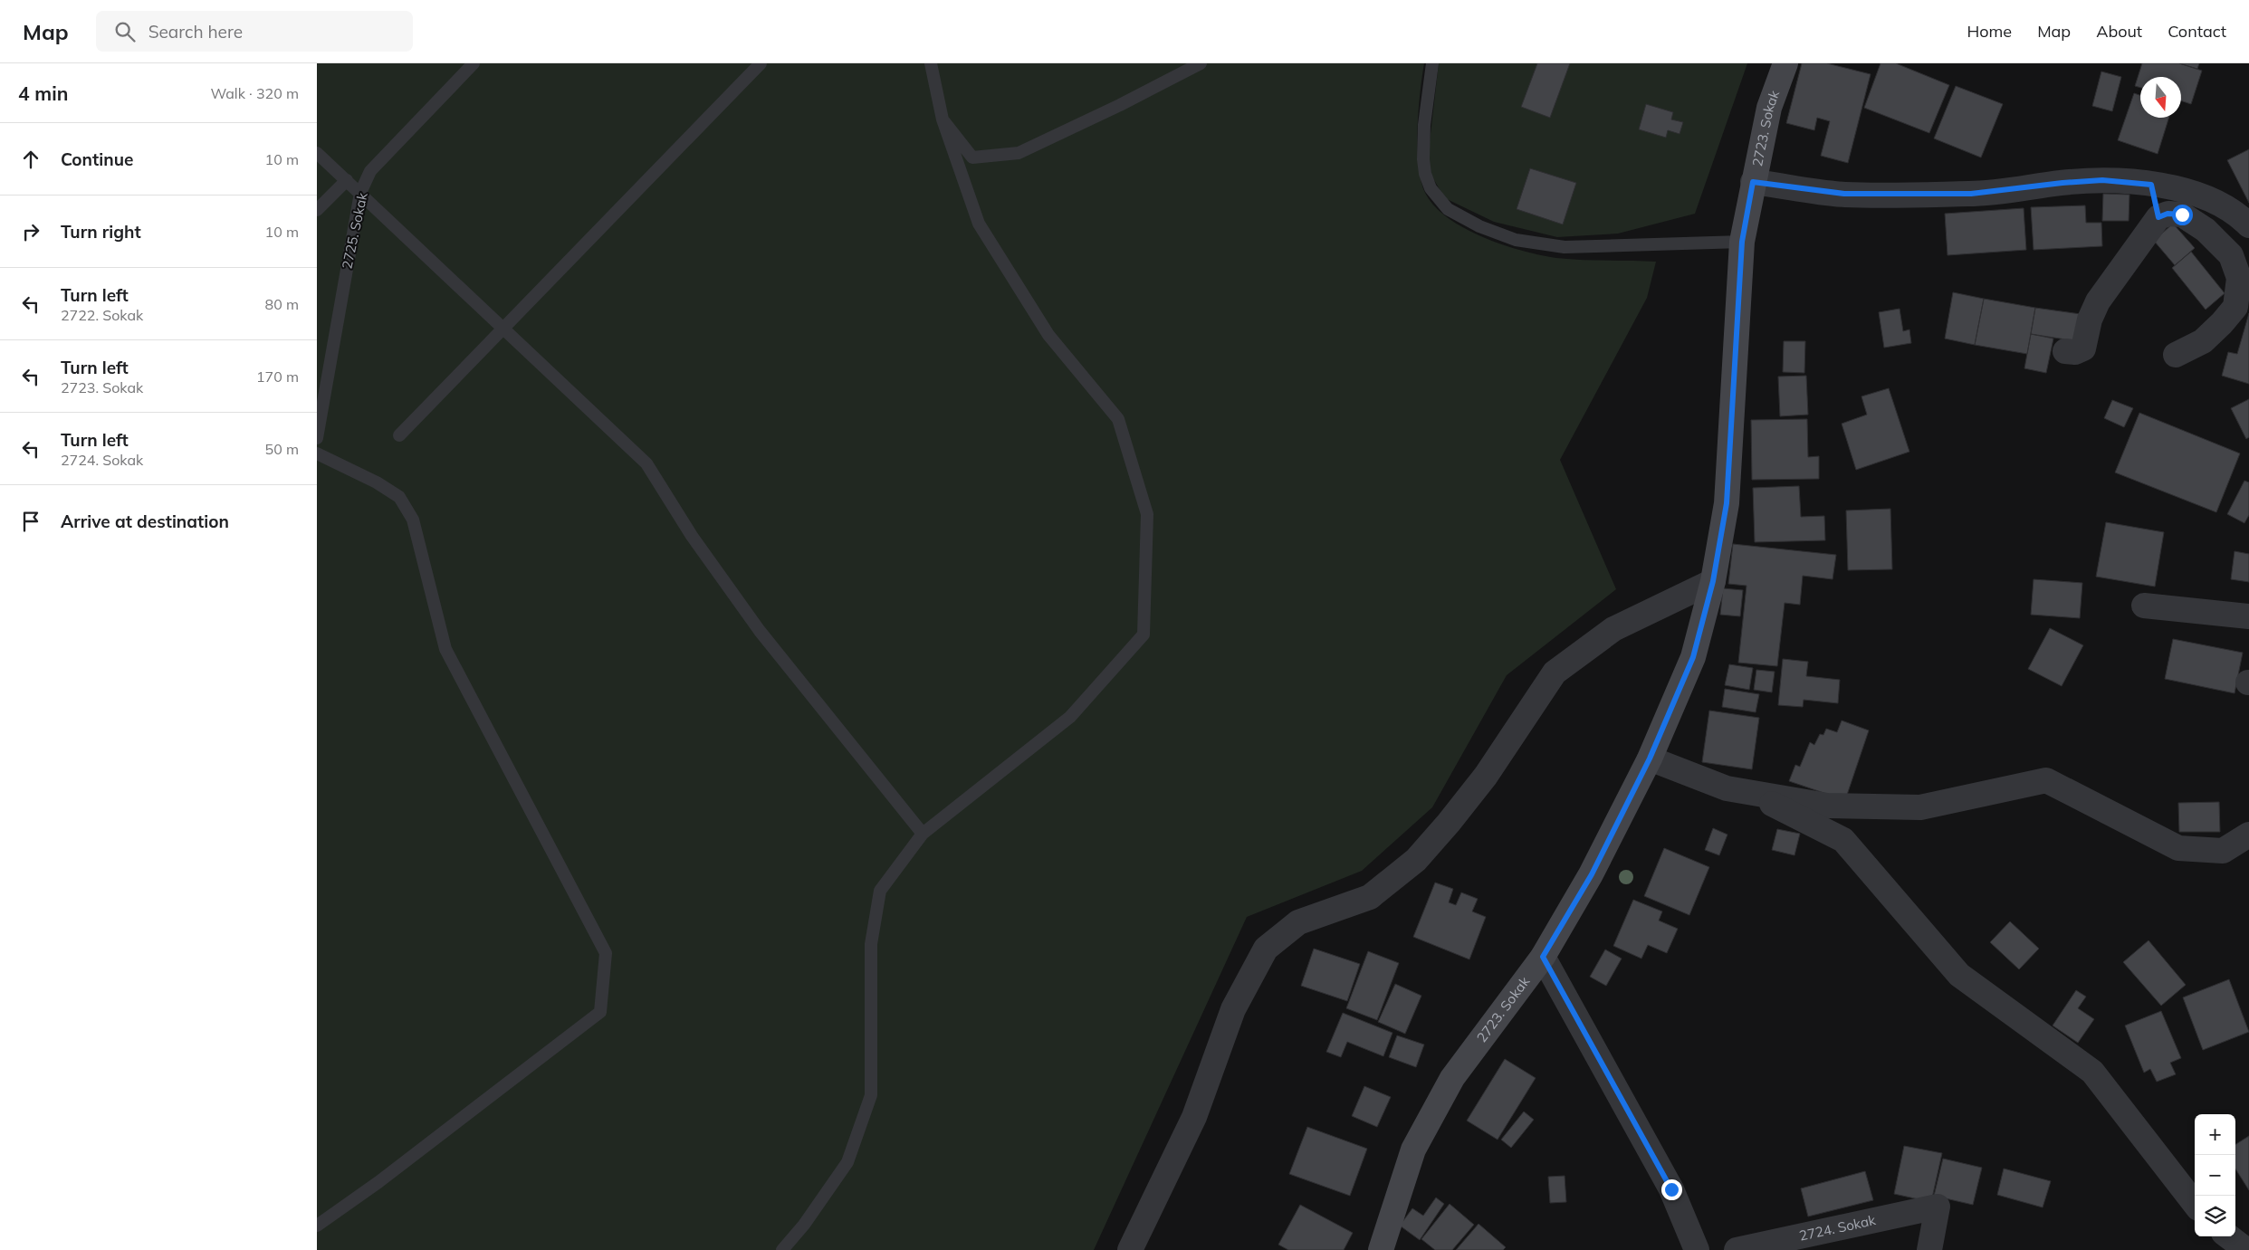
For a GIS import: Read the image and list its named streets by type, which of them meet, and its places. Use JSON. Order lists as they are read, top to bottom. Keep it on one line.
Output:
{"streets":{"street":["2723. Sokak","2724. Sokak"],"lane":["2725. Sokak"]},"north":"bottom","page":{"header":"Map","search":"Search here","nav":["Home","Map","About","Contact"],"heading":["4 min","Walk · 320 m"],"list":[["Continue","10 m"],["Turn right","10 m"],["Turn left","2722. Sokak","80 m"],["Turn left","2723. Sokak","170 m"],["Turn left","2724. Sokak","50 m"],"Arrive at destination"],"map_buttons":["+","−"]}}
